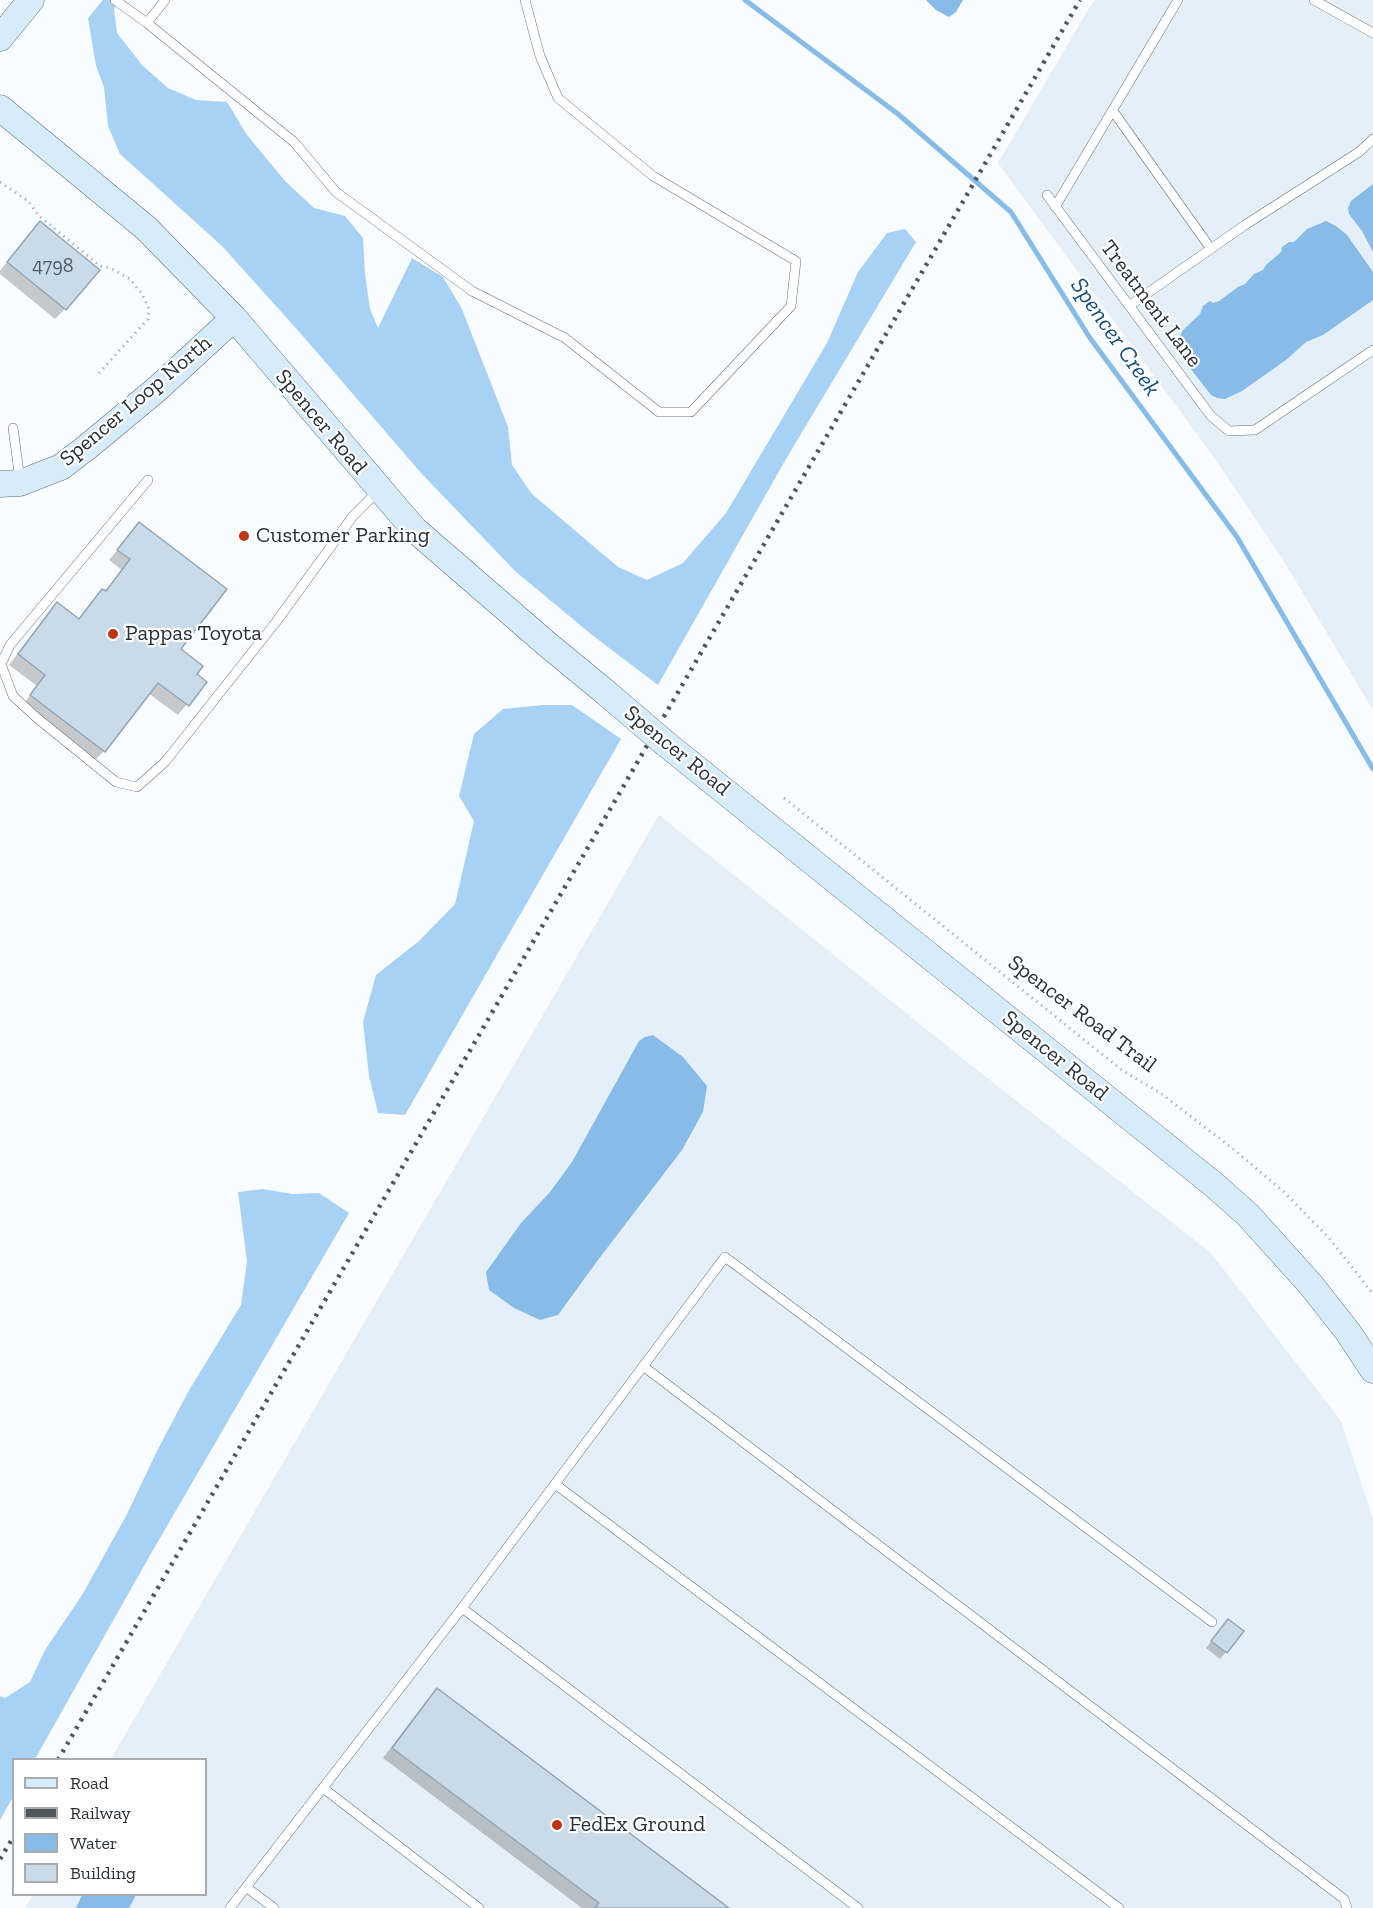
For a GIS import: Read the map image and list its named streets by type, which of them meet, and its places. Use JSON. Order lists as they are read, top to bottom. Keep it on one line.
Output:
{"streets":{"main road":["Spencer Loop North","Spencer Road"],"lane":["Treatment Lane"],"path":["Spencer Road Trail"]},"crossings":[["Spencer Loop North","Spencer Road"]],"water":["Spencer Creek"],"places":["Customer Parking","Pappas Toyota","FedEx Ground"],"house_numbers":["4798"],"legend":["Road","Railway","Water","Building"]}
